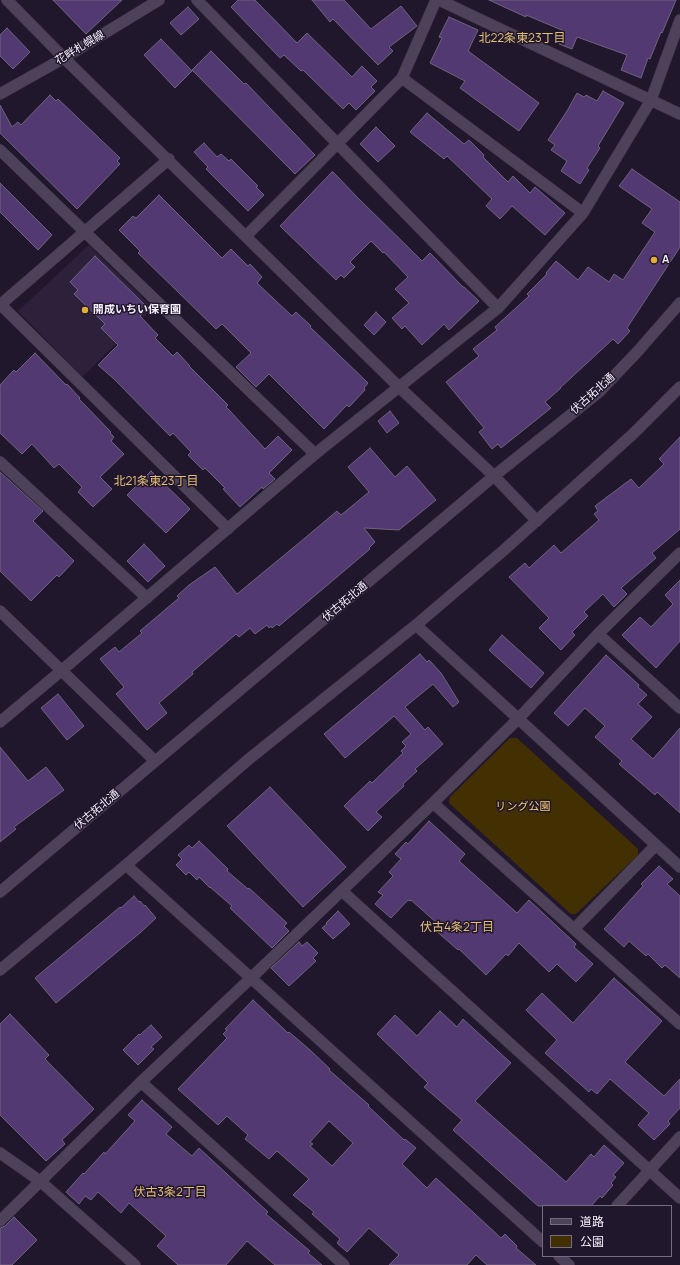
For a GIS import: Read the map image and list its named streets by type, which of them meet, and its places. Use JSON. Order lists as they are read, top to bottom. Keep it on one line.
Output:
{"streets":{"street":["花畔札幌線","伏古拓北通"]},"districts":["北22条東23丁目","北21条東23丁目","伏古4条2丁目","伏古3条2丁目"],"parks":["リング公園"],"places":["A","開成いちい保育園"],"legend":["道路","公園"]}
